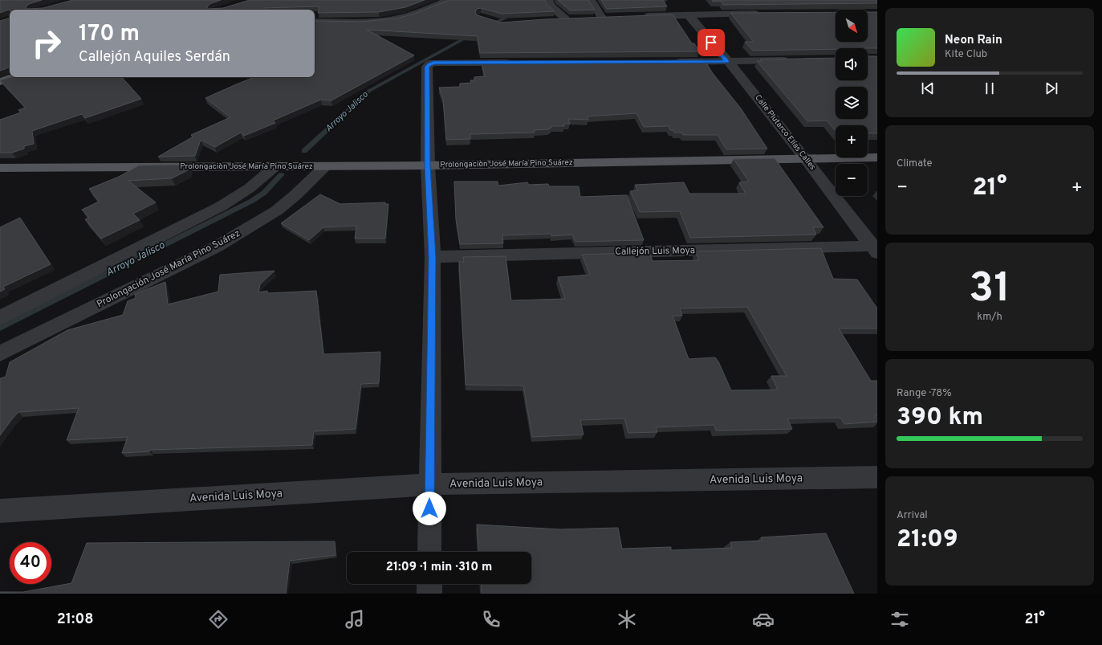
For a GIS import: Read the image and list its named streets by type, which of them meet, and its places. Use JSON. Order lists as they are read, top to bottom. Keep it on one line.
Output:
{"streets":{"main road":["Prolongaciòn José María Pino Suárez"],"street":["Calle Plutarco Elías Calles","Callejón Luis Moya","Prolongación José María Pino Suárez","Avenida Luis Moya"]},"crossings":[["Calle Plutarco Elías Calles","Prolongaciòn José María Pino Suárez"],["Calle Plutarco Elías Calles","Callejón Luis Moya"],["Prolongaciòn José María Pino Suárez","Prolongación José María Pino Suárez"]],"water":["Arroyo Jalisco"],"north":"bottom right","page":{"map_buttons":["+","−"],"turn":["170 m","Callejón Aquiles Serdán"],"song":["Neon Rain","Kite Club"],"tile":["Climate",["31","km/h"],["Range · 78%","390 km"],["Arrival","21:09"]],"heat":["−","21°","+"],"limit":"40","trip":"21:09 · 1 min · 310 m","tabs":["21:08","21°"]}}
